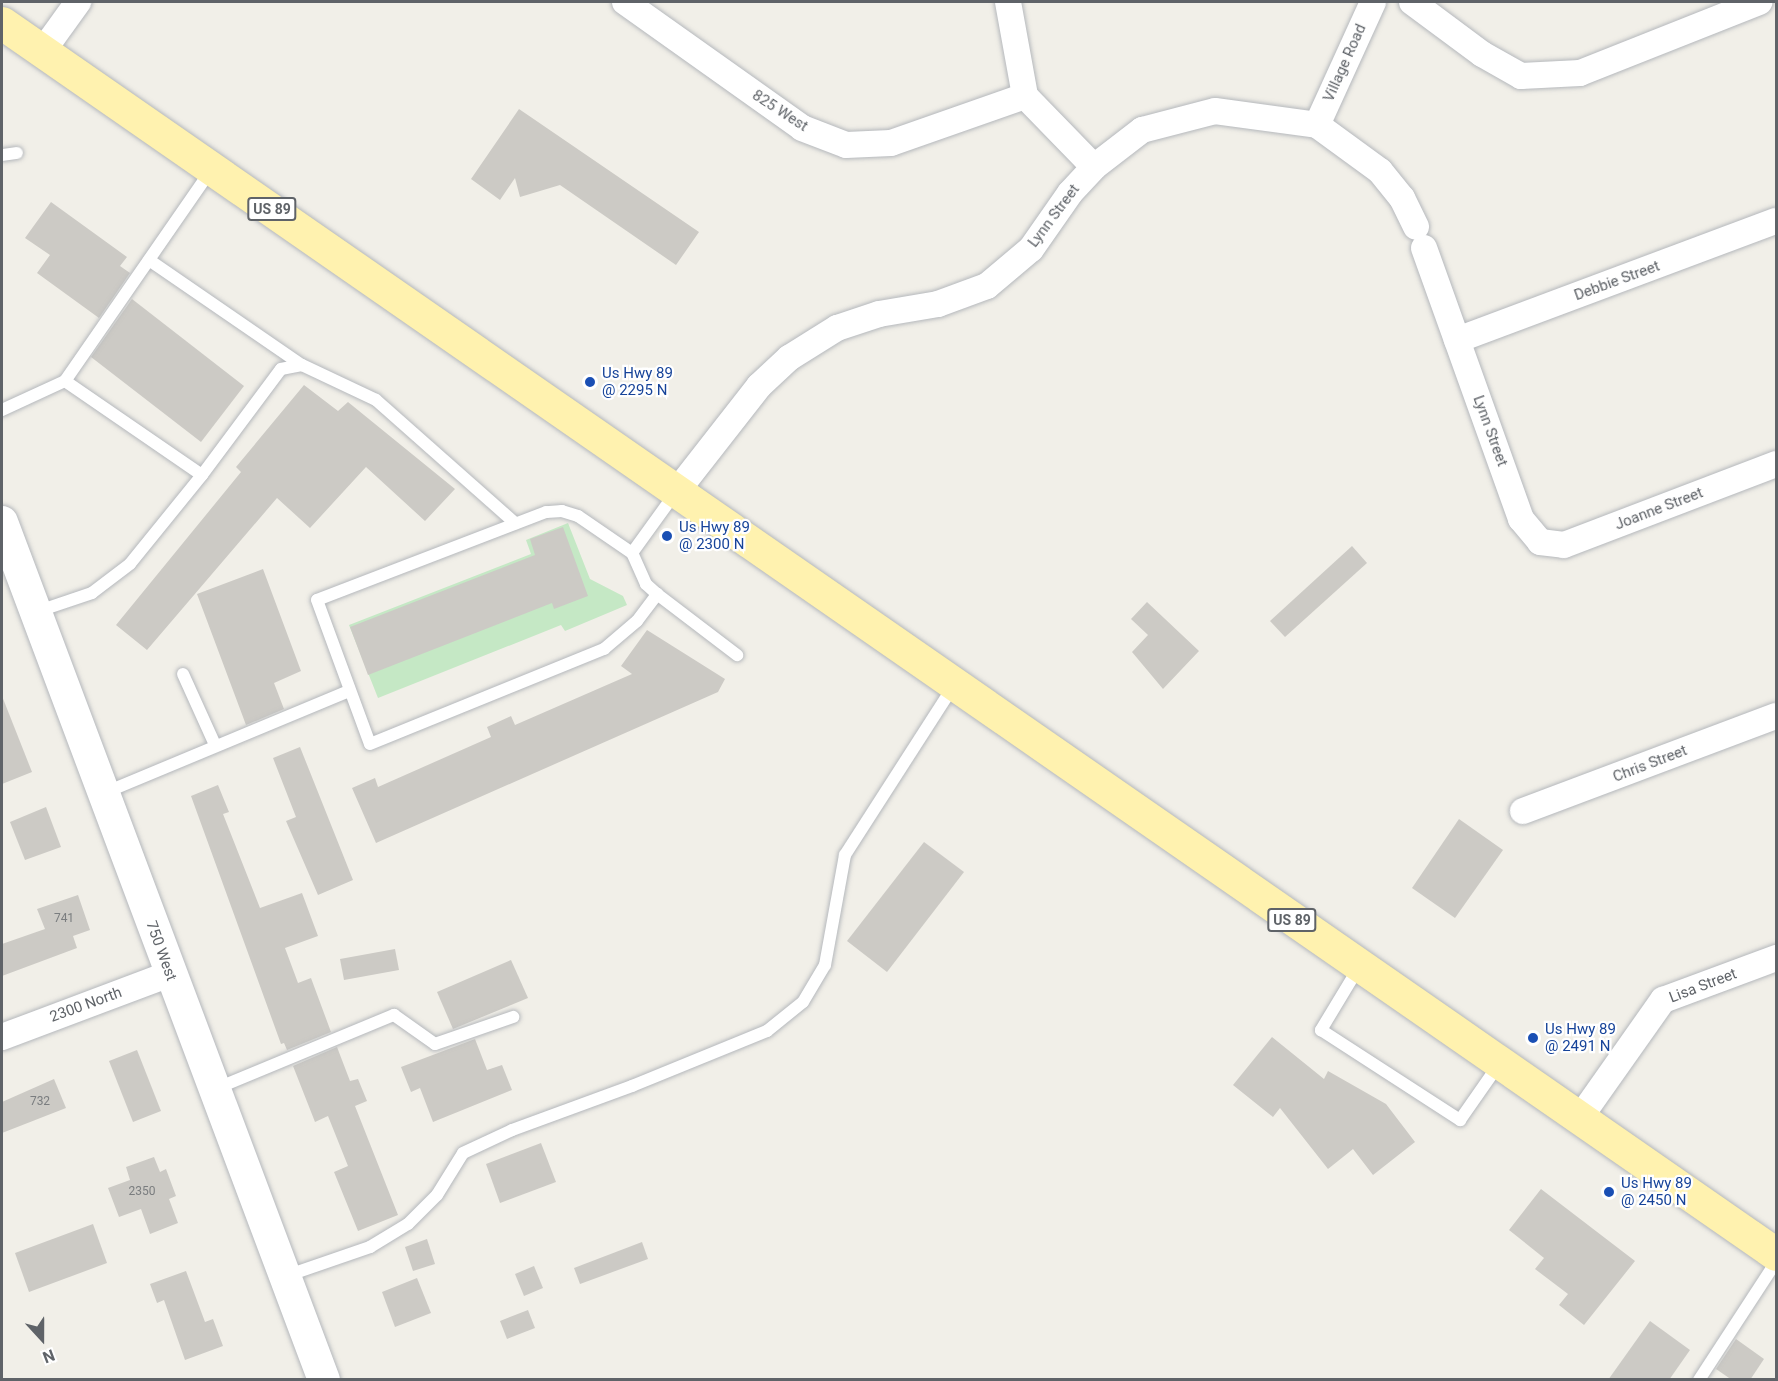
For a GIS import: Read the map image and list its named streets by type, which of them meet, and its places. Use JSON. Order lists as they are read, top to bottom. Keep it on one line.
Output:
{"streets":{"main road":["US 89"],"street":["Village Road","825 West","Lynn Street","Debbie Street","Joanne Street","Chris Street","750 West","Lisa Street","2300 North"]},"crossings":[["Village Road","Lynn Street"],["US 89","Lynn Street"],["US 89","Lisa Street"],["Lynn Street","Debbie Street"],["Lynn Street","Joanne Street"],["750 West","2300 North"]],"places":["Us Hwy 89 @ 2295 N","Us Hwy 89 @ 2300 N","Us Hwy 89 @ 2491 N","Us Hwy 89 @ 2450 N"],"house_numbers":["741","732","2350"],"north":"bottom"}
